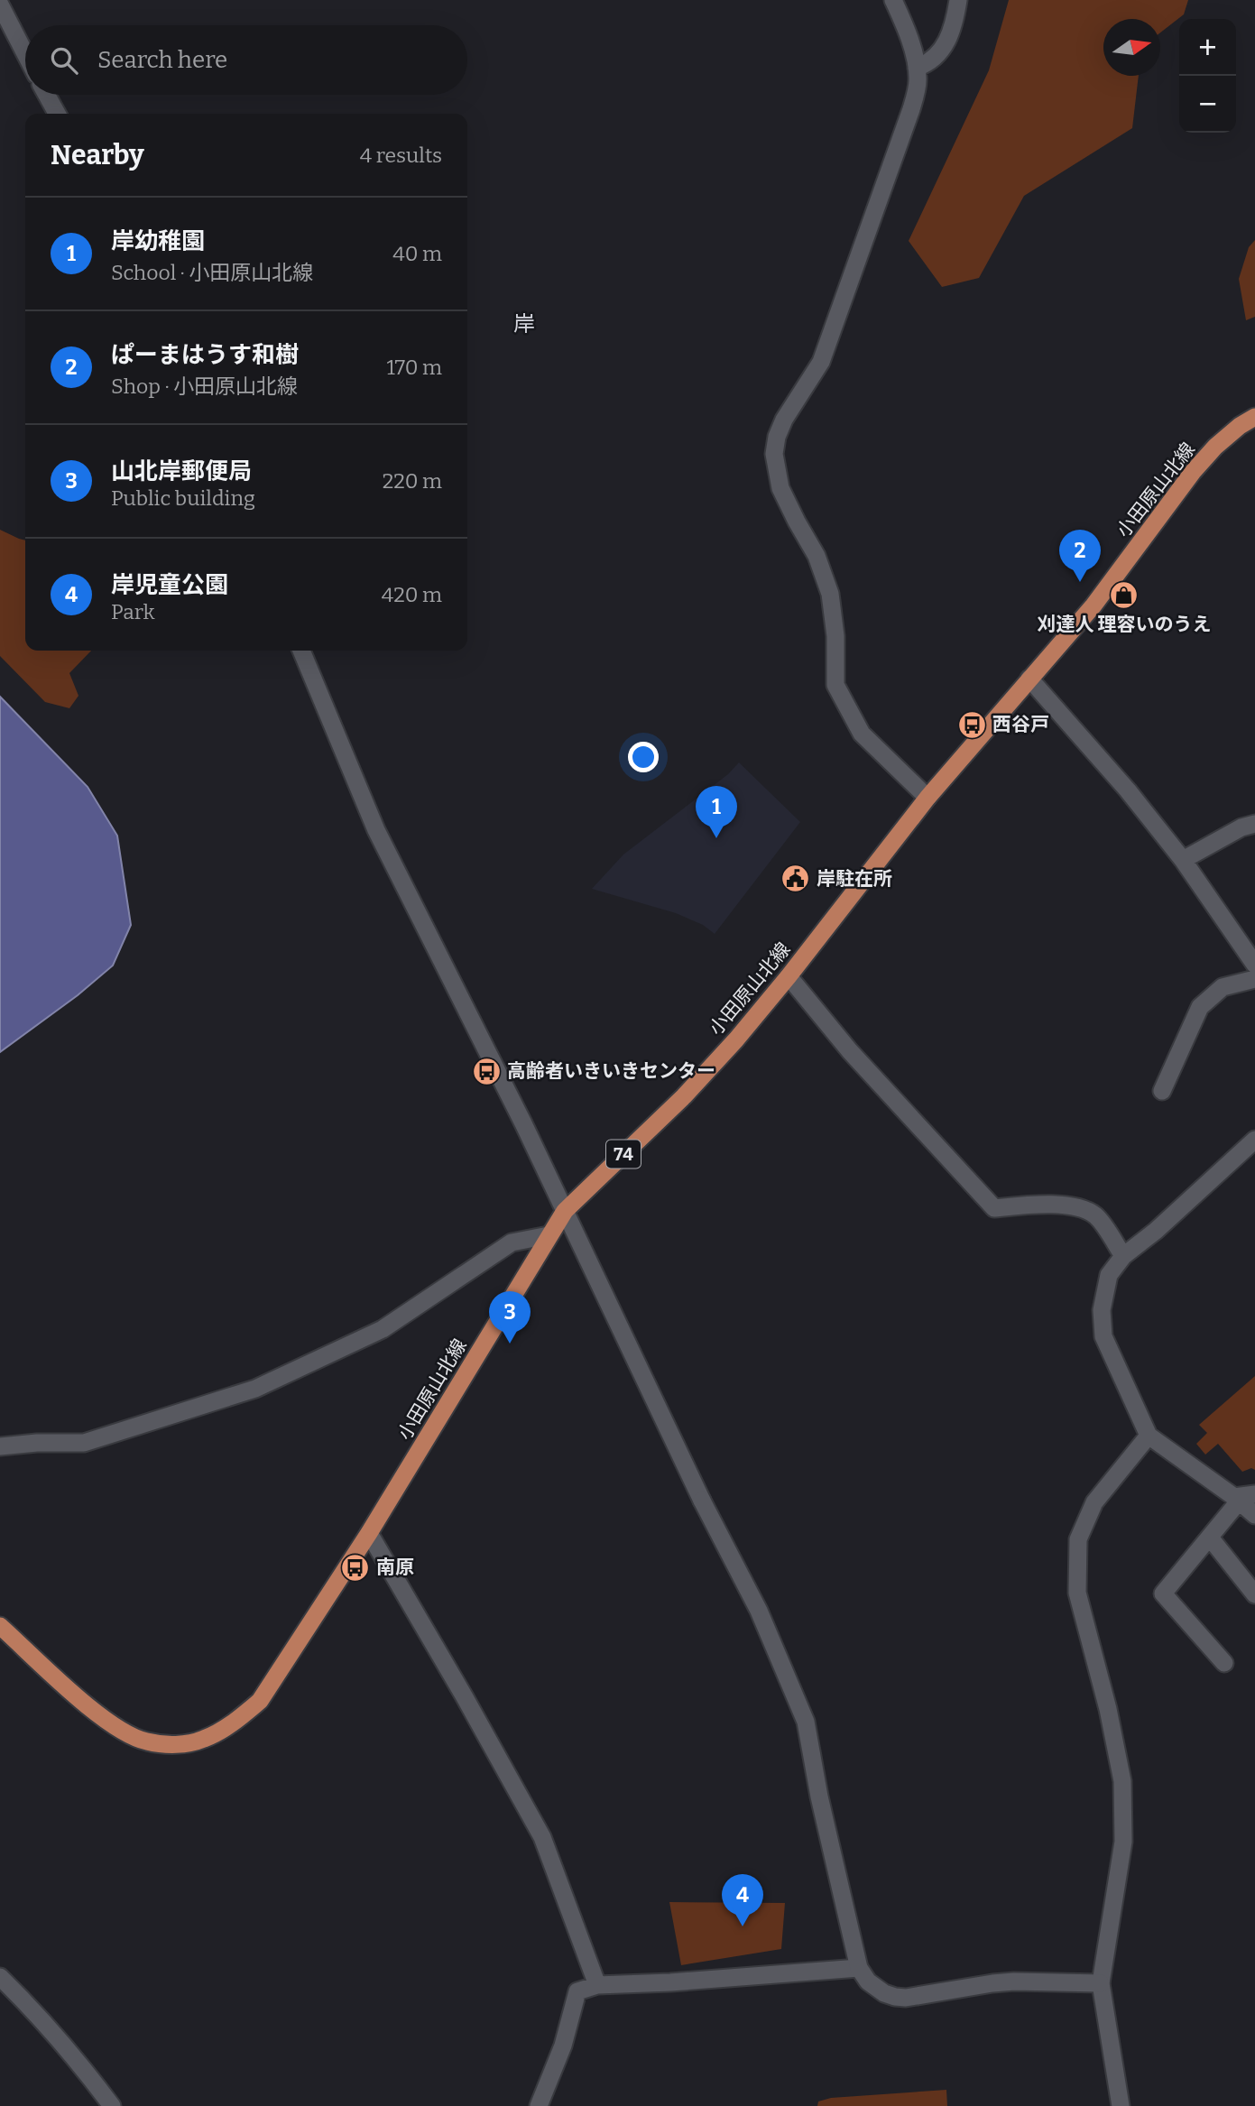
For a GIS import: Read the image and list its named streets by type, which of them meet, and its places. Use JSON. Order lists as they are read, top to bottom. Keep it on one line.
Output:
{"streets":{"main road":["小田原山北線","74"]},"districts":["岸"],"places":{"shop":["刈達人 理容いのうえ"],"bus stop":["西谷戸","高齢者いきいきセンター","南原"],"public building":["岸駐在所"]},"north":"right","page":{"map_buttons":["+","−"],"search":"Search here","heading":["Nearby","4 results"],"list":[{"mark":"1","name":"岸幼稚園","note":"School · 小田原山北線","value":"40 m"},{"mark":"2","name":"ぱーまはうす和樹","note":"Shop · 小田原山北線","value":"170 m"},{"mark":"3","name":"山北岸郵便局","note":"Public building","value":"220 m"},{"mark":"4","name":"岸児童公園","note":"Park","value":"420 m"}],"pins":["2","1","3","4"]}}
